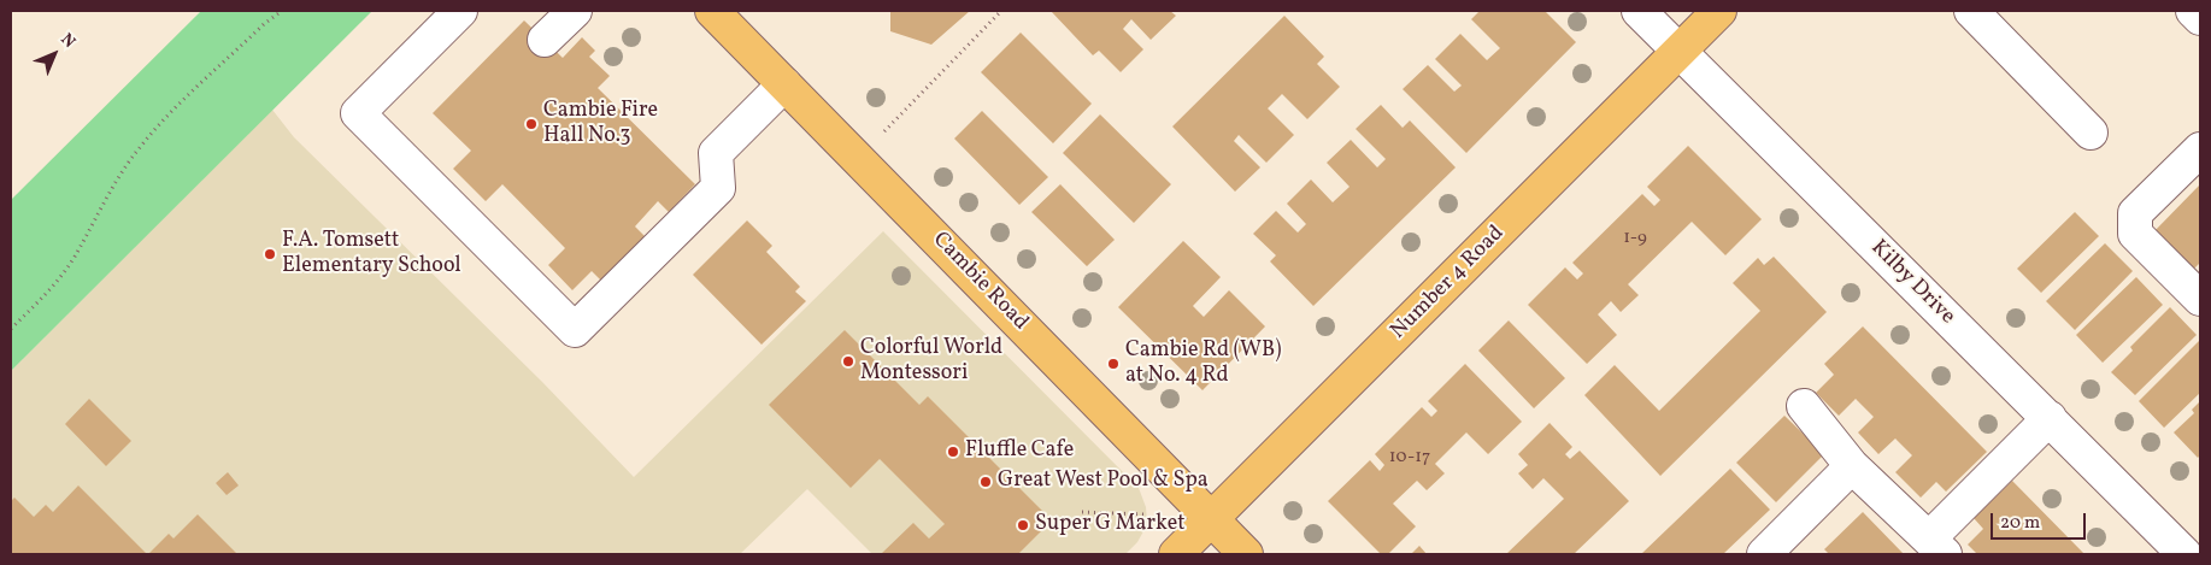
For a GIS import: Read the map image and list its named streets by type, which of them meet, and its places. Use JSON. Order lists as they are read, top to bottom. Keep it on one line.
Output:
{"streets":{"main road":["Cambie Road","Number 4 Road"],"street":["Kilby Drive"]},"crossings":[["Cambie Road","Number 4 Road"],["Number 4 Road","Kilby Drive"]],"places":["Cambie Fire Hall No.3","F.A. Tomsett Elementary School","Colorful World Montessori","Cambie Rd (WB) at No. 4 Rd","Fluffle Cafe","Great West Pool & Spa","Super G Market"],"house_numbers":["1-9","10-17"],"scale_bar":"20 m","north":"top right"}
